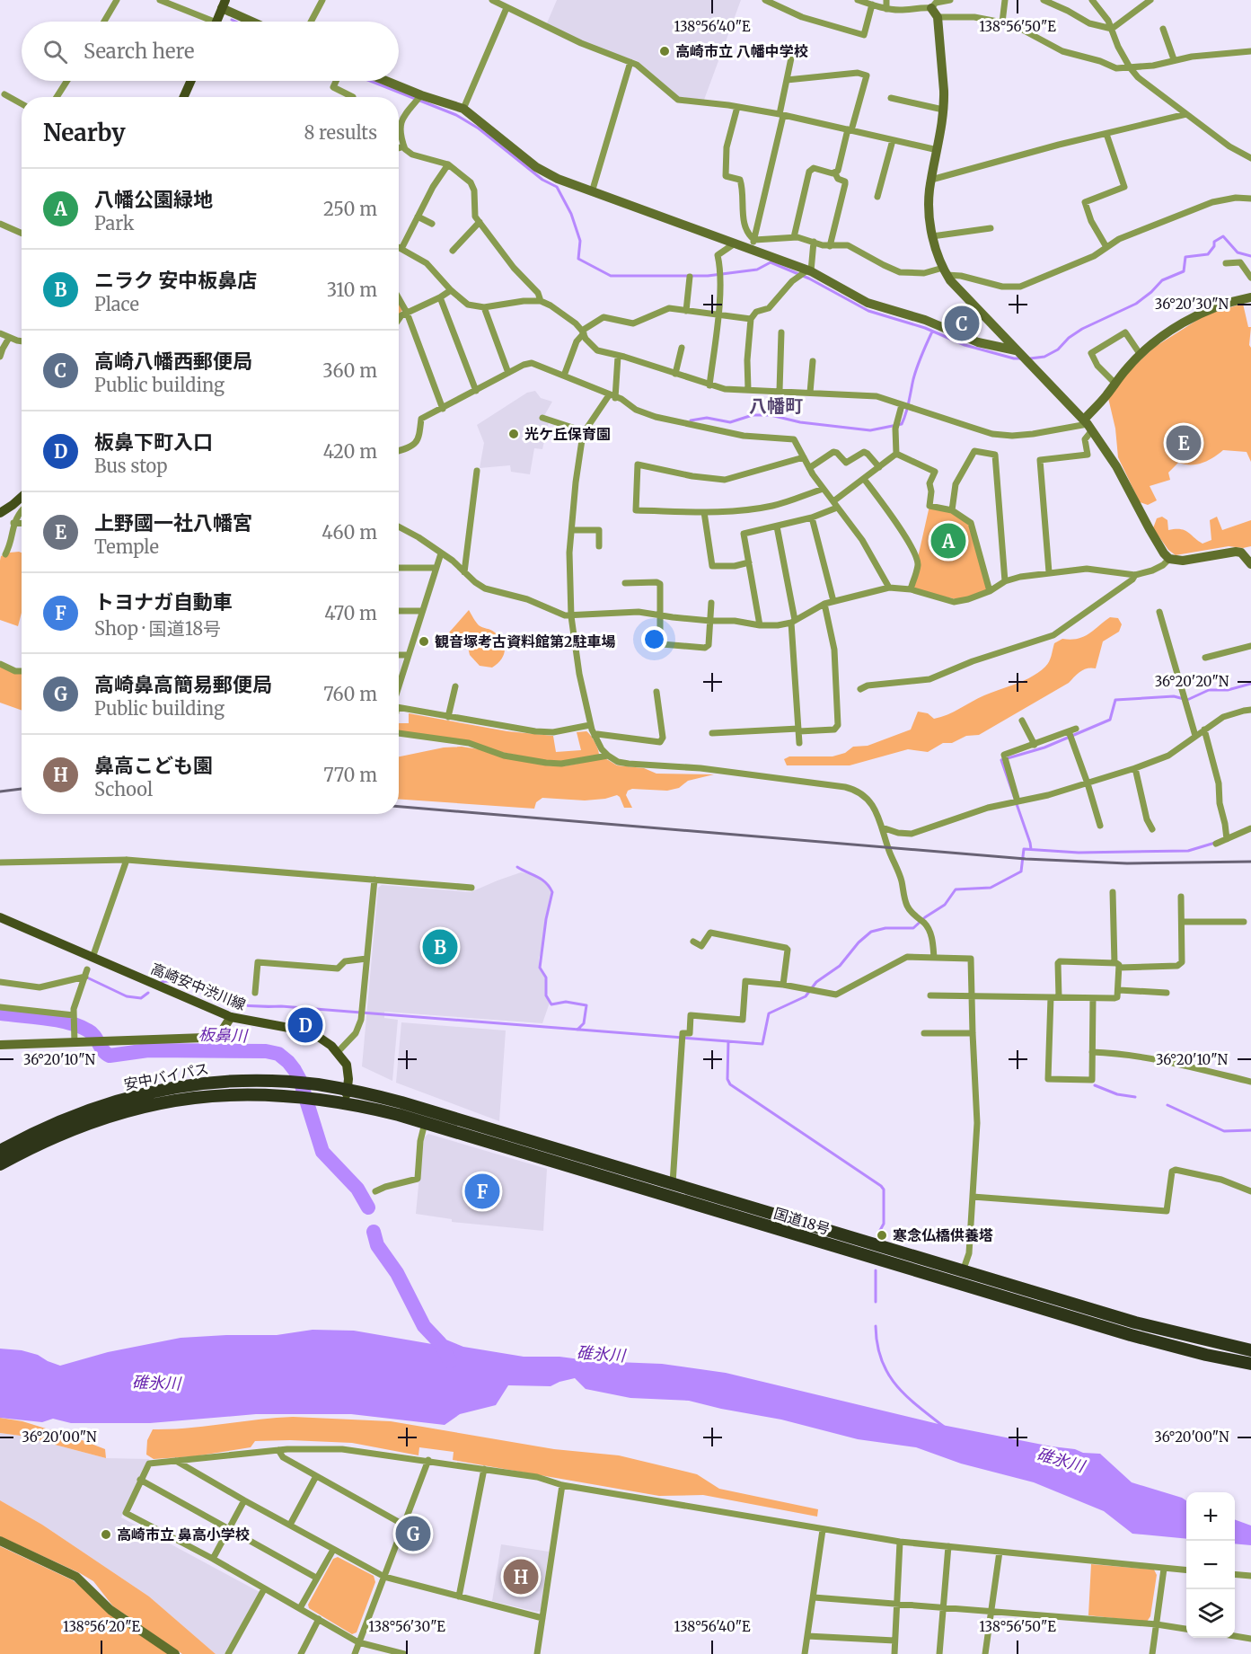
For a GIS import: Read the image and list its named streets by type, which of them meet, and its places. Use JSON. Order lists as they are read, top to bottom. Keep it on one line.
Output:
{"streets":{"highway":["安中バイパス","国道18号"],"main road":["高崎安中渋川線"]},"crossings":[["高崎安中渋川線","安中バイパス"],["高崎安中渋川線","国道18号"],["安中バイパス","国道18号"]],"districts":["八幡町"],"water":["板鼻川","碓氷川"],"places":["高崎市立 八幡中学校","光ケ丘保育園","観音塚考古資料館第2駐車場","寒念仏橋供養塔","高崎市立 鼻高小学校"],"page":{"search":"Search here","heading":["Nearby","8 results"],"list":[{"mark":"A","name":"八幡公園緑地","note":"Park","value":"250 m"},{"mark":"B","name":"ニラク 安中板鼻店","note":"Place","value":"310 m"},{"mark":"C","name":"高崎八幡西郵便局","note":"Public building","value":"360 m"},{"mark":"D","name":"板鼻下町入口","note":"Bus stop","value":"420 m"},{"mark":"E","name":"上野國一社八幡宮","note":"Temple","value":"460 m"},{"mark":"F","name":"トヨナガ自動車","note":"Shop · 国道18号","value":"470 m"},{"mark":"G","name":"高崎鼻高簡易郵便局","note":"Public building","value":"760 m"},{"mark":"H","name":"鼻高こども園","note":"School","value":"770 m"}],"pins":["C","E","A","B","D","F","G","H"],"map_buttons":["+","−"]},"coordinates":["138°56'40\"E","138°56'50\"E","36°20'30\"N","36°20'20\"N","36°20'10\"N","36°20'00\"N","138°56'20\"E","138°56'30\"E"]}
